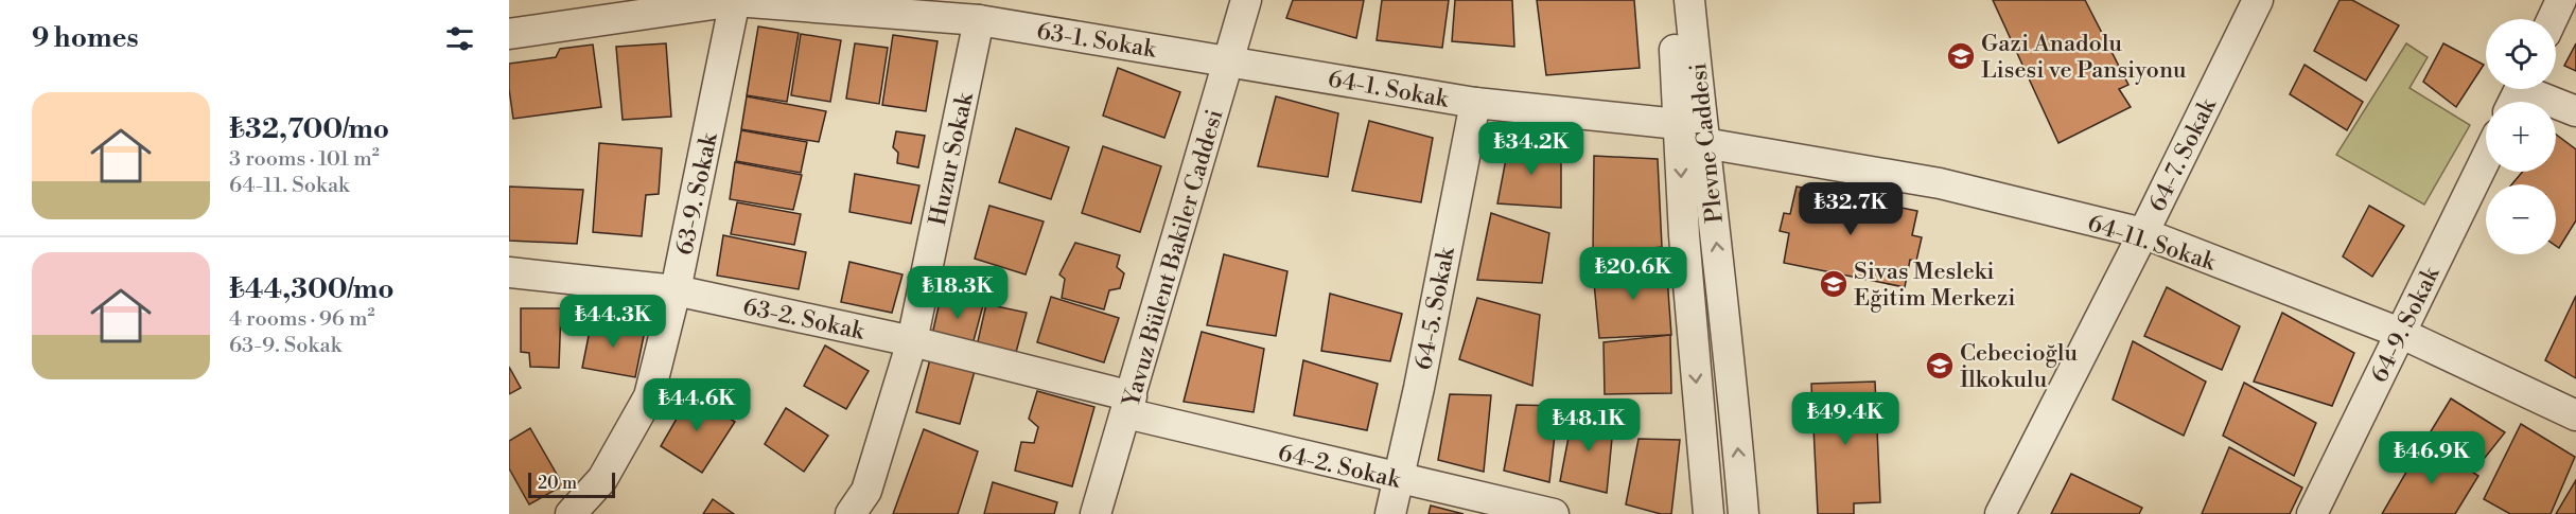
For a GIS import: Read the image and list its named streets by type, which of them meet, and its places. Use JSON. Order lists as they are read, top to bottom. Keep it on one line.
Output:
{"streets":{"street":["63-1. Sokak","64-1. Sokak","Plevne Caddesi","64-7. Sokak","Huzur Sokak","63-9. Sokak","64-11. Sokak","Yavuz Bülent Bakiler Caddesi","64-5. Sokak","63-2. Sokak","64-9. Sokak","64-2. Sokak"]},"crossings":[["63-1. Sokak","64-1. Sokak"],["63-1. Sokak","Huzur Sokak"],["63-1. Sokak","63-9. Sokak"],["63-1. Sokak","Yavuz Bülent Bakiler Caddesi"],["64-1. Sokak","Plevne Caddesi"],["64-1. Sokak","64-11. Sokak"],["64-1. Sokak","Yavuz Bülent Bakiler Caddesi"],["64-1. Sokak","64-5. Sokak"],["Plevne Caddesi","64-11. Sokak"],["64-7. Sokak","64-11. Sokak"],["Huzur Sokak","63-2. Sokak"],["63-9. Sokak","63-2. Sokak"],["64-11. Sokak","64-9. Sokak"],["Yavuz Bülent Bakiler Caddesi","63-2. Sokak"],["Yavuz Bülent Bakiler Caddesi","64-2. Sokak"],["64-5. Sokak","64-2. Sokak"],["63-2. Sokak","64-2. Sokak"]],"places":{"school or university":["Gazi Anadolu Lisesi ve Pansiyonu","Sivas Mesleki Eğitim Merkezi","Cebecioğlu İlkokulu"]},"scale_bar":"20 m","page":{"heading":"9 homes","map_buttons":["+","−"],"list":[{"name":"₺32,700/mo","note":"3 rooms · 101 m² · 64-11. Sokak"},{"name":"₺44,300/mo","note":"4 rooms · 96 m² · 63-9. Sokak"}],"price":["₺34.2K","₺32.7K","₺20.6K","₺18.3K","₺44.3K","₺44.6K","₺49.4K","₺48.1K","₺46.9K"],"scale":"20 m"}}
